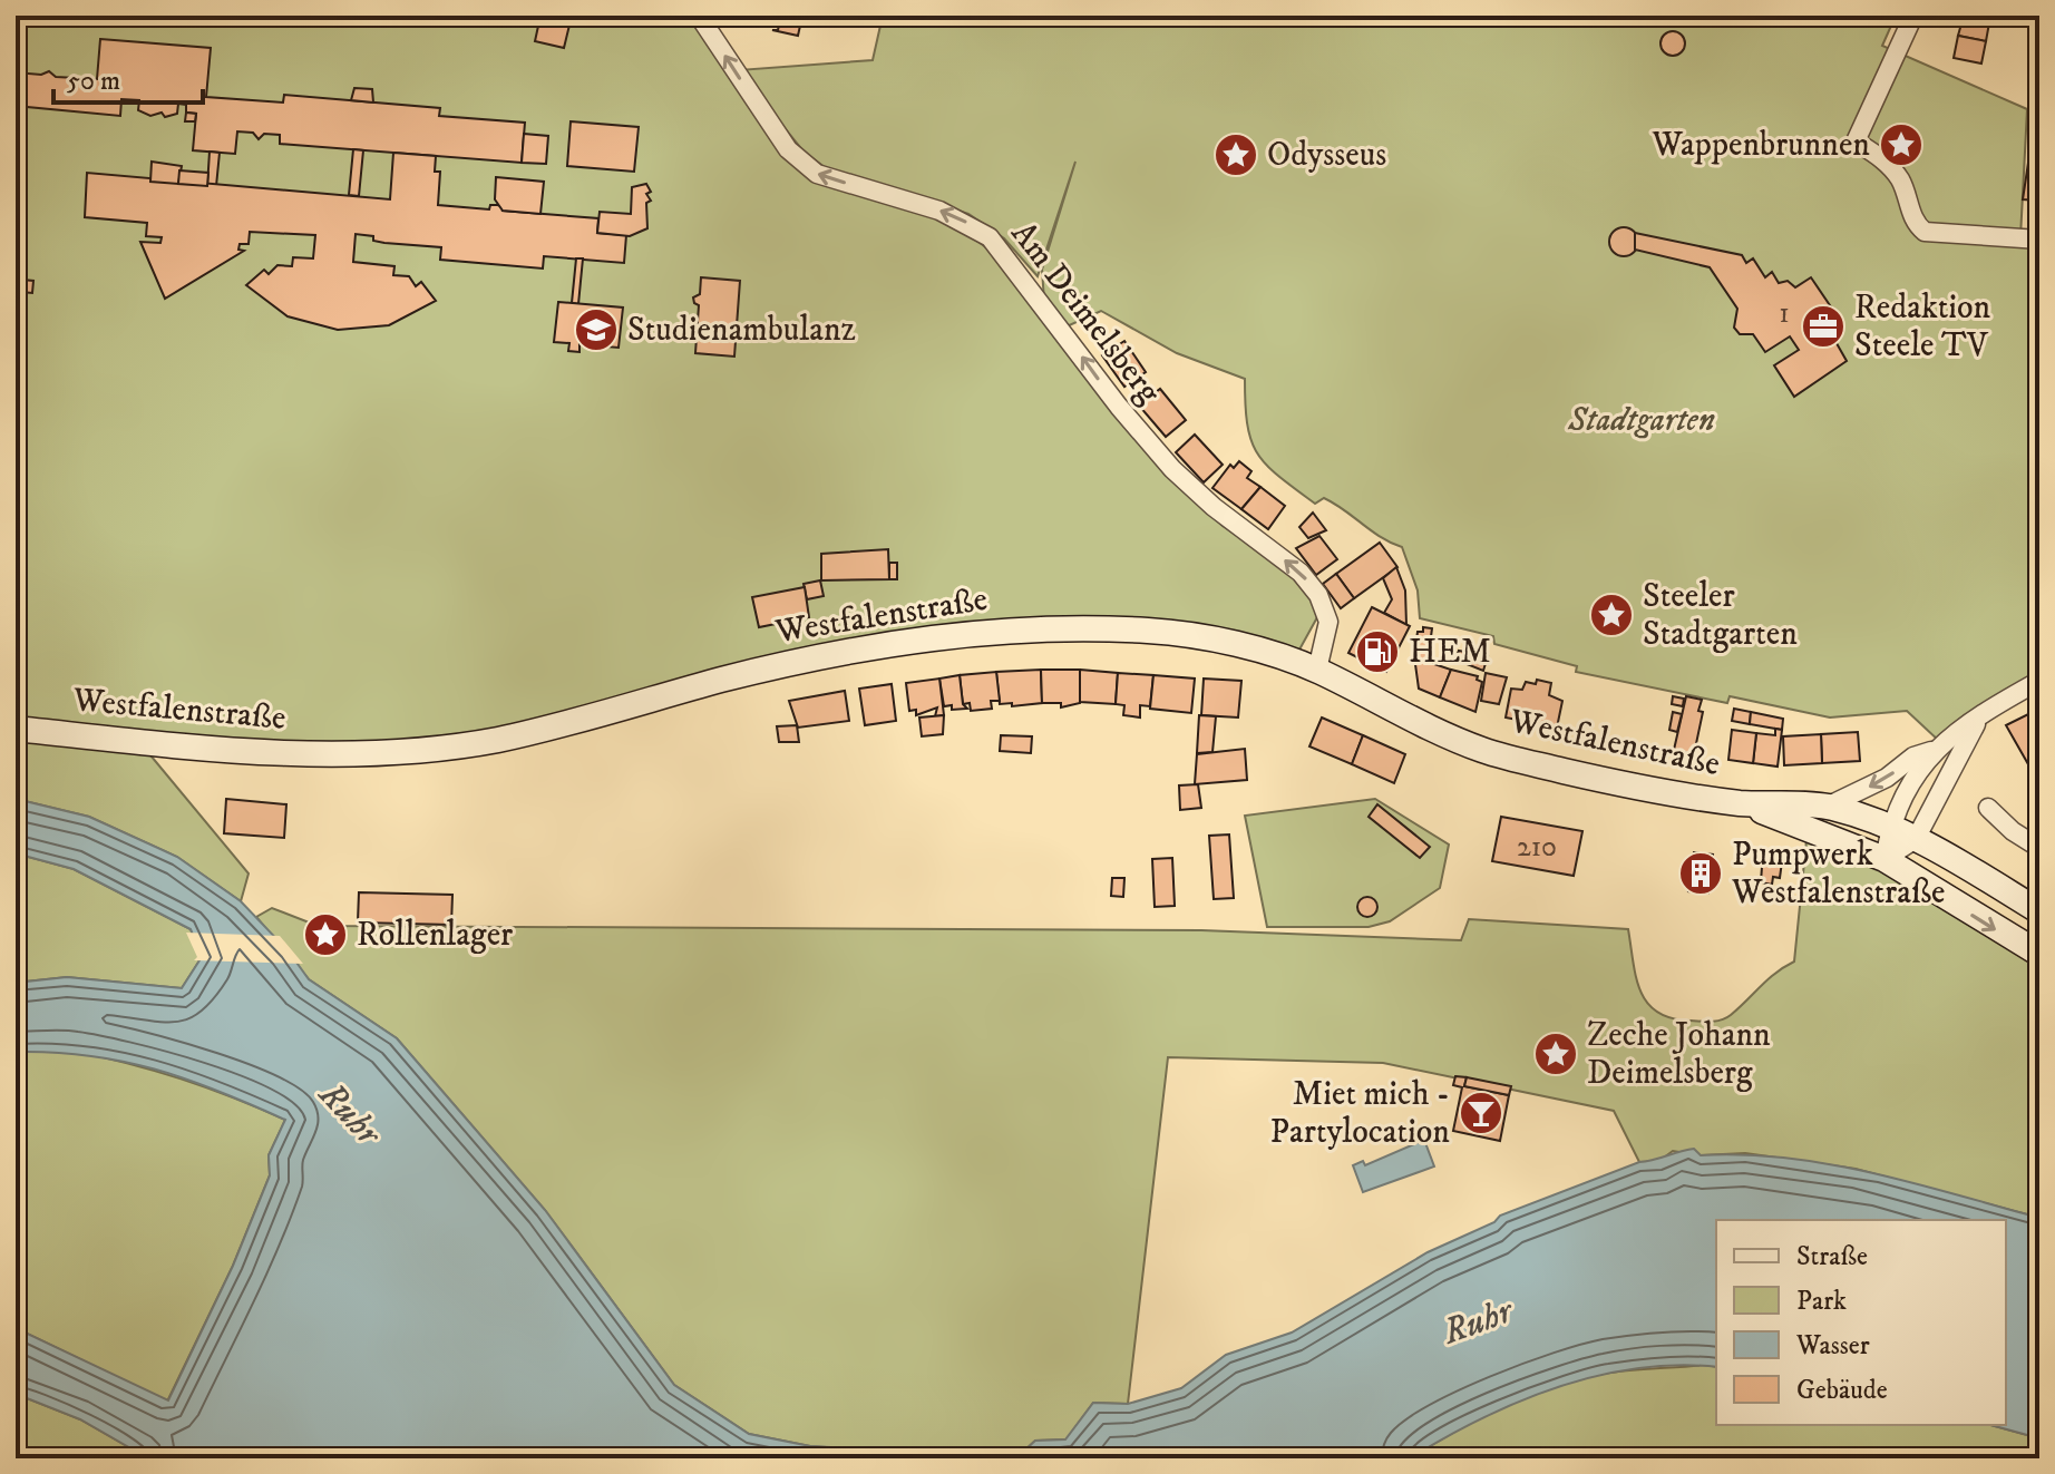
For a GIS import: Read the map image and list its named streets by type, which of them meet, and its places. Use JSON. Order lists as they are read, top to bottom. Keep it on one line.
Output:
{"streets":{"main road":["Westfalenstraße"],"street":["Am Deimelsberg"]},"crossings":[["Am Deimelsberg","Westfalenstraße"]],"one_way":["Am Deimelsberg"],"water":["Ruhr"],"parks":["Stadtgarten"],"places":{"place":["Wappenbrunnen","Odysseus","Steeler Stadtgarten","Rollenlager","Zeche Johann Deimelsberg"],"office":["Redaktion Steele TV"],"school or university":["Studienambulanz"],"fuel station":["HEM"],"building":["Pumpwerk Westfalenstraße"],"bar":["Miet mich - Partylocation"]},"house_numbers":["1","210"],"legend":["Straße","Park","Wasser","Gebäude"],"scale_bar":"50 m"}
